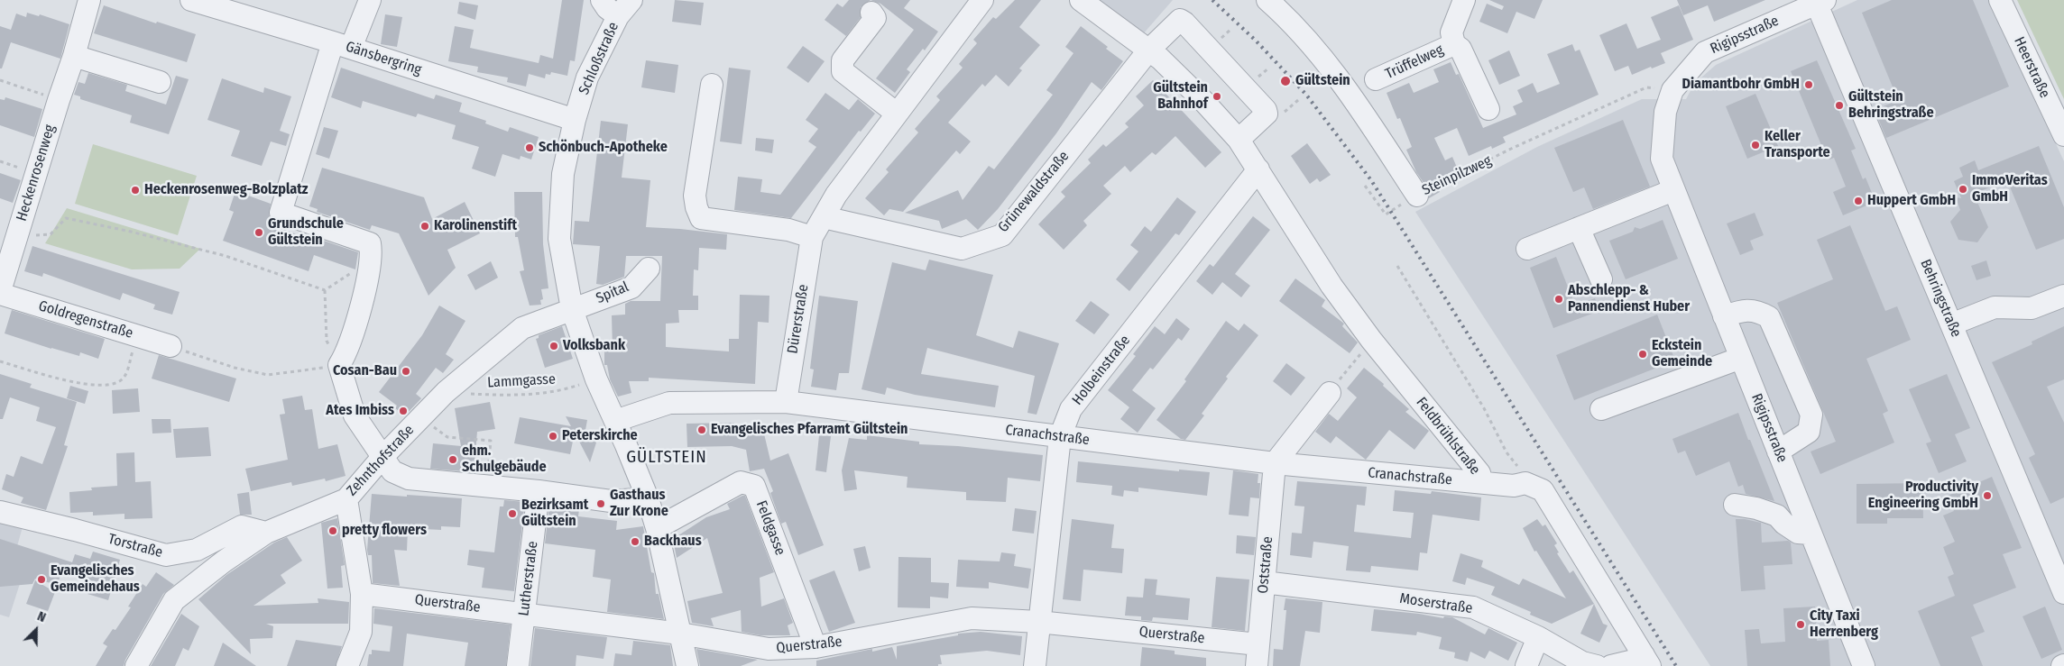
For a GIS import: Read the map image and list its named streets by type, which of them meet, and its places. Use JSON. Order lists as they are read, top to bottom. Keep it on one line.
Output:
{"streets":{"street":["Rigipsstraße","Gänsbergring","Schloßstraße","Trüffelweg","Heerstraße","Heckenrosenweg","Steinpilzweg","Grünewaldstraße","Spital","Behringstraße","Dürerstraße","Goldregenstraße","Holbeinstraße","Cranachstraße","Feldbrühlstraße","Zehnthofstraße","Feldgasse","Torstraße","Oststraße","Lutherstraße","Querstraße","Moserstraße"],"path":["Lammgasse"]},"crossings":[["Rigipsstraße","Steinpilzweg"],["Rigipsstraße","Behringstraße"],["Gänsbergring","Schloßstraße"],["Schloßstraße","Spital"],["Schloßstraße","Lammgasse"],["Schloßstraße","Cranachstraße"],["Schloßstraße","Zehnthofstraße"],["Schloßstraße","Feldgasse"],["Schloßstraße","Querstraße"],["Heckenrosenweg","Goldregenstraße"],["Grünewaldstraße","Dürerstraße"],["Grünewaldstraße","Feldbrühlstraße"],["Spital","Zehnthofstraße"],["Dürerstraße","Cranachstraße"],["Holbeinstraße","Cranachstraße"],["Holbeinstraße","Feldbrühlstraße"],["Holbeinstraße","Querstraße"],["Lammgasse","Zehnthofstraße"],["Cranachstraße","Feldbrühlstraße"],["Cranachstraße","Oststraße"],["Zehnthofstraße","Torstraße"],["Feldgasse","Querstraße"],["Oststraße","Querstraße"],["Oststraße","Moserstraße"],["Lutherstraße","Querstraße"]],"districts":["GÜLTSTEIN"],"places":["Gültstein","Diamantbohr GmbH","Gültstein Bahnhof","Gültstein Behringstraße","Keller Transporte","Schönbuch-Apotheke","ImmoVeritas GmbH","Heckenrosenweg-Bolzplatz","Huppert GmbH","Karolinenstift","Grundschule Gültstein","Abschlepp- & Pannendienst Huber","Volksbank","Eckstein Gemeinde","Cosan-Bau","Ates Imbiss","Evangelisches Pfarramt Gültstein","Peterskirche","ehm. Schulgebäude","Productivity Engineering GmbH","Gasthaus Zur Krone","Bezirksamt Gültstein","pretty flowers","Backhaus","Evangelisches Gemeindehaus","City Taxi Herrenberg"],"north":"top right"}
